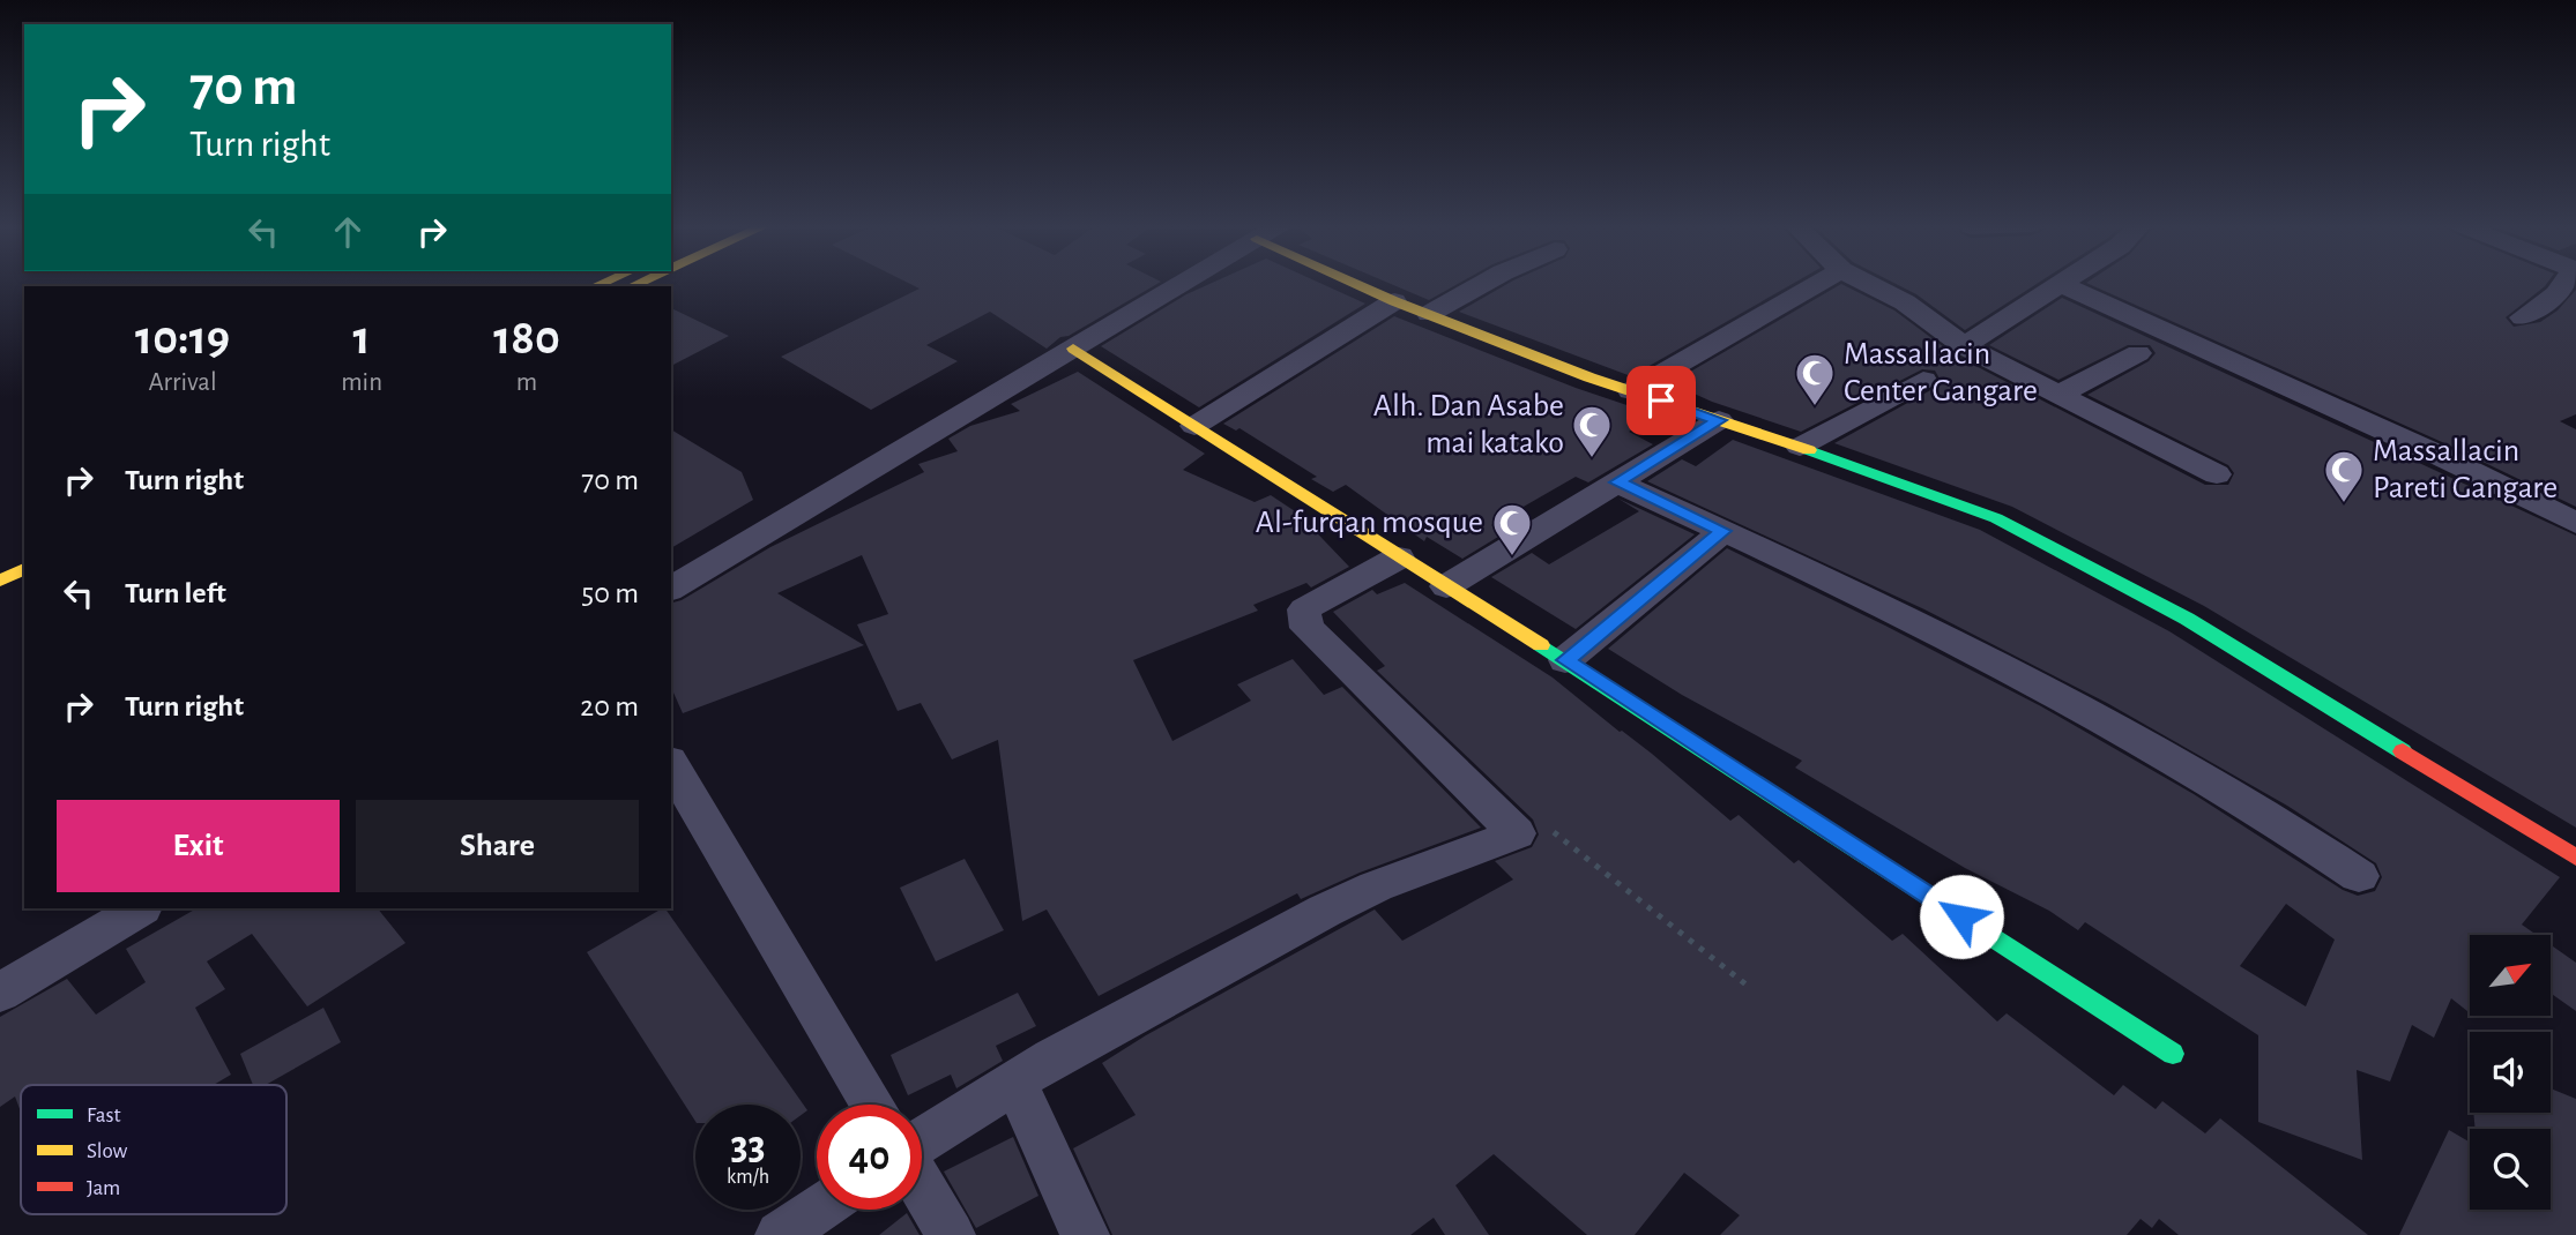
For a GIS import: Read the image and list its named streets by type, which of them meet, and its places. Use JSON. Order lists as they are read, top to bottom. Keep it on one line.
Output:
{"places":{"mosque":["Massallacin Center Gangare","Alh. Dan Asabe mai katako","Massallacin Pareti Gangare","Al-furqan mosque"]},"legend":["Fast","Slow","Jam"],"north":"top right","page":{"turn":["70 m","Turn right"],"eta":["10:19","Arrival","1","min","180","m"],"list":[{"name":"Turn right","value":"70 m"},{"name":"Turn left","value":"50 m"},{"name":"Turn right","value":"20 m"}],"buttons":["Exit","Share"],"speed":"33 km/h","limit":"40"}}
